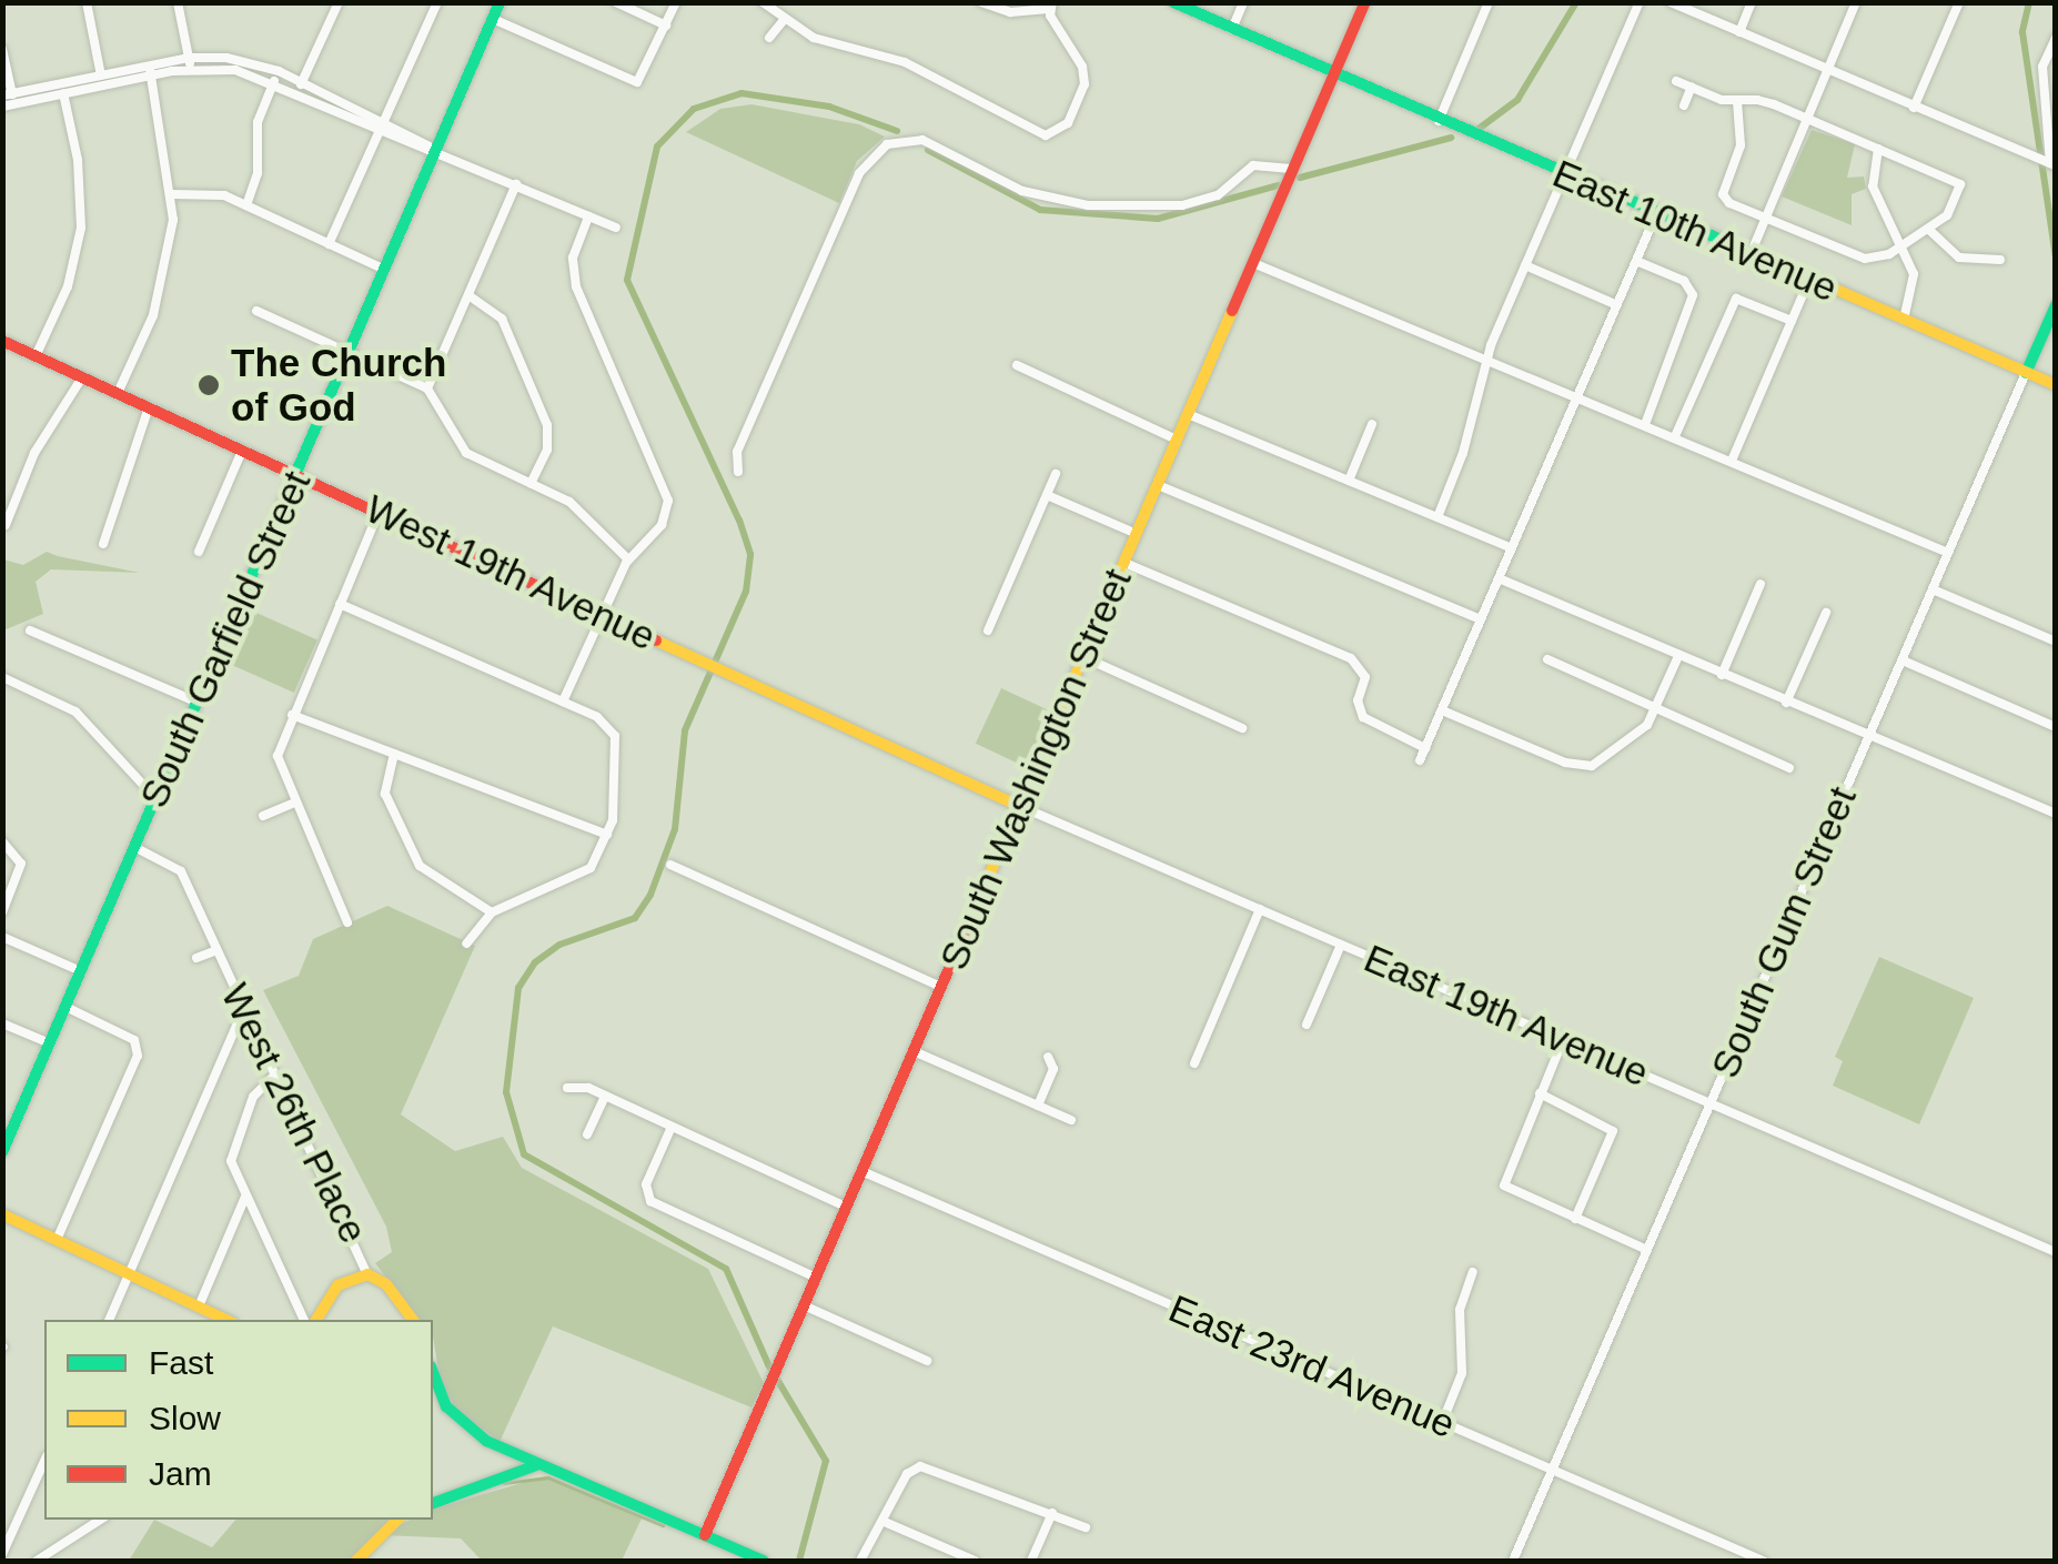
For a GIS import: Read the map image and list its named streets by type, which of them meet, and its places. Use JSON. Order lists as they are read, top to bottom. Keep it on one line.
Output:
{"streets":{"main road":["East 10th Avenue","West 19th Avenue","South Garfield Street","South Washington Street","South Gum Street","West 26th Place"],"street":["East 19th Avenue","East 23rd Avenue"]},"crossings":[["East 10th Avenue","South Washington Street"],["East 10th Avenue","South Gum Street"],["West 19th Avenue","South Garfield Street"],["West 19th Avenue","South Washington Street"],["West 19th Avenue","East 19th Avenue"],["South Garfield Street","West 26th Place"],["South Washington Street","East 19th Avenue"],["South Washington Street","East 23rd Avenue"],["South Gum Street","East 19th Avenue"],["South Gum Street","East 23rd Avenue"]],"places":["The Church of God"],"legend":["Fast","Slow","Jam"]}
